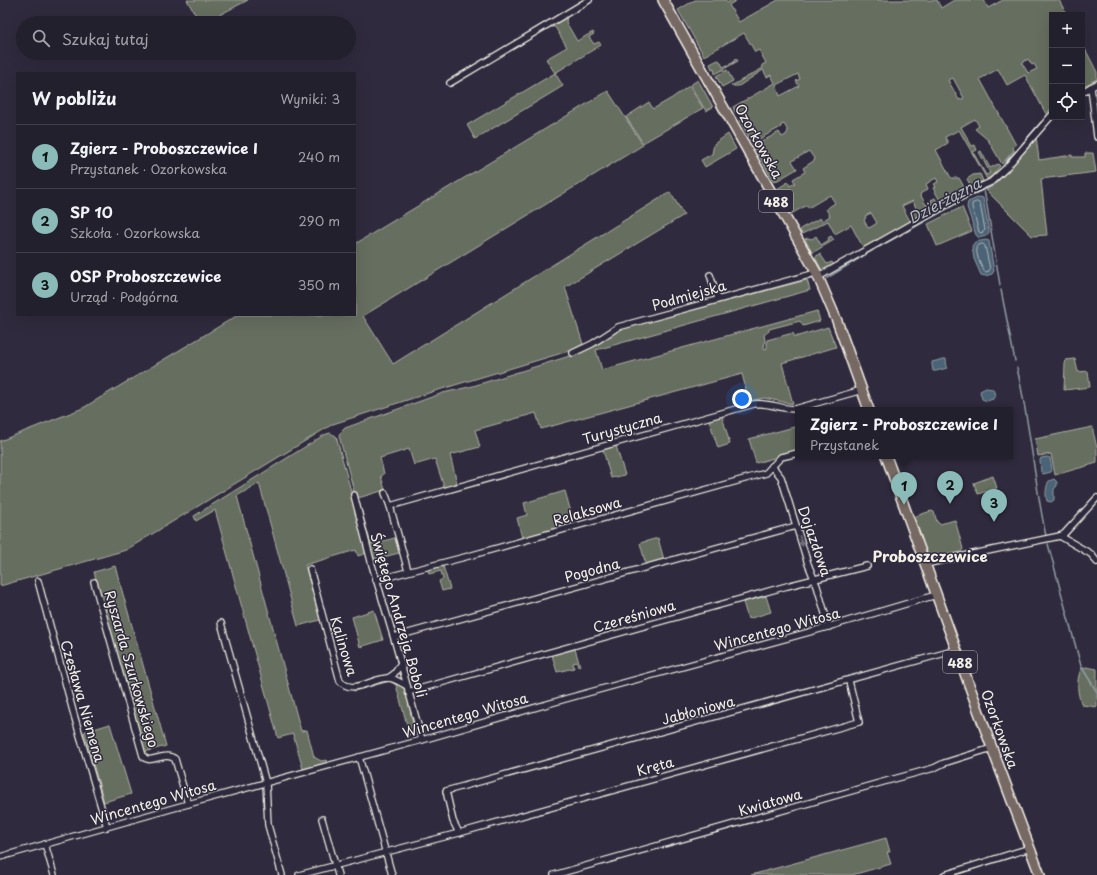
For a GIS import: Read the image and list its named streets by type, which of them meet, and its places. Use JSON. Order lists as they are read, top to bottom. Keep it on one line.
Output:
{"streets":{"main road":["Ozorkowska","488"],"street":["Podmiejska","Turystyczna","Relaksowa","Dojazdowa","Pogodna","Świętego Andrzeja Boboli","Czereśniowa","Wincentego Witosa","Kalinowa","Ryszarda Szurkowskiego","Czesława Niemena","Jabłoniowa","Kręta","Kwiatowa"]},"crossings":[["Ozorkowska","Podmiejska"],["Ozorkowska","Turystyczna"],["Ozorkowska","Wincentego Witosa"],["Ozorkowska","Jabłoniowa"],["Ozorkowska","Kwiatowa"],["Relaksowa","Dojazdowa"],["Relaksowa","Świętego Andrzeja Boboli"],["Dojazdowa","Pogodna"],["Dojazdowa","Czereśniowa"],["Dojazdowa","Wincentego Witosa"],["Pogodna","Świętego Andrzeja Boboli"],["Świętego Andrzeja Boboli","Czereśniowa"],["Świętego Andrzeja Boboli","Wincentego Witosa"],["Wincentego Witosa","Ryszarda Szurkowskiego"],["Wincentego Witosa","Czesława Niemena"],["Jabłoniowa","Kręta"]],"districts":["Proboszczewice"],"water":["Dzierżązna"],"page":{"map_buttons":["+","−"],"search":"Szukaj tutaj","heading":["W pobliżu","Wyniki: 3"],"list":[{"mark":"1","name":"Zgierz - Proboszczewice I","note":"Przystanek · Ozorkowska","value":"240 m"},{"mark":"2","name":"SP 10","note":"Szkoła · Ozorkowska","value":"290 m"},{"mark":"3","name":"OSP Proboszczewice","note":"Urząd · Podgórna","value":"350 m"}],"popup":["Zgierz - Proboszczewice I","Przystanek"],"pins":["2","1","3"]}}
